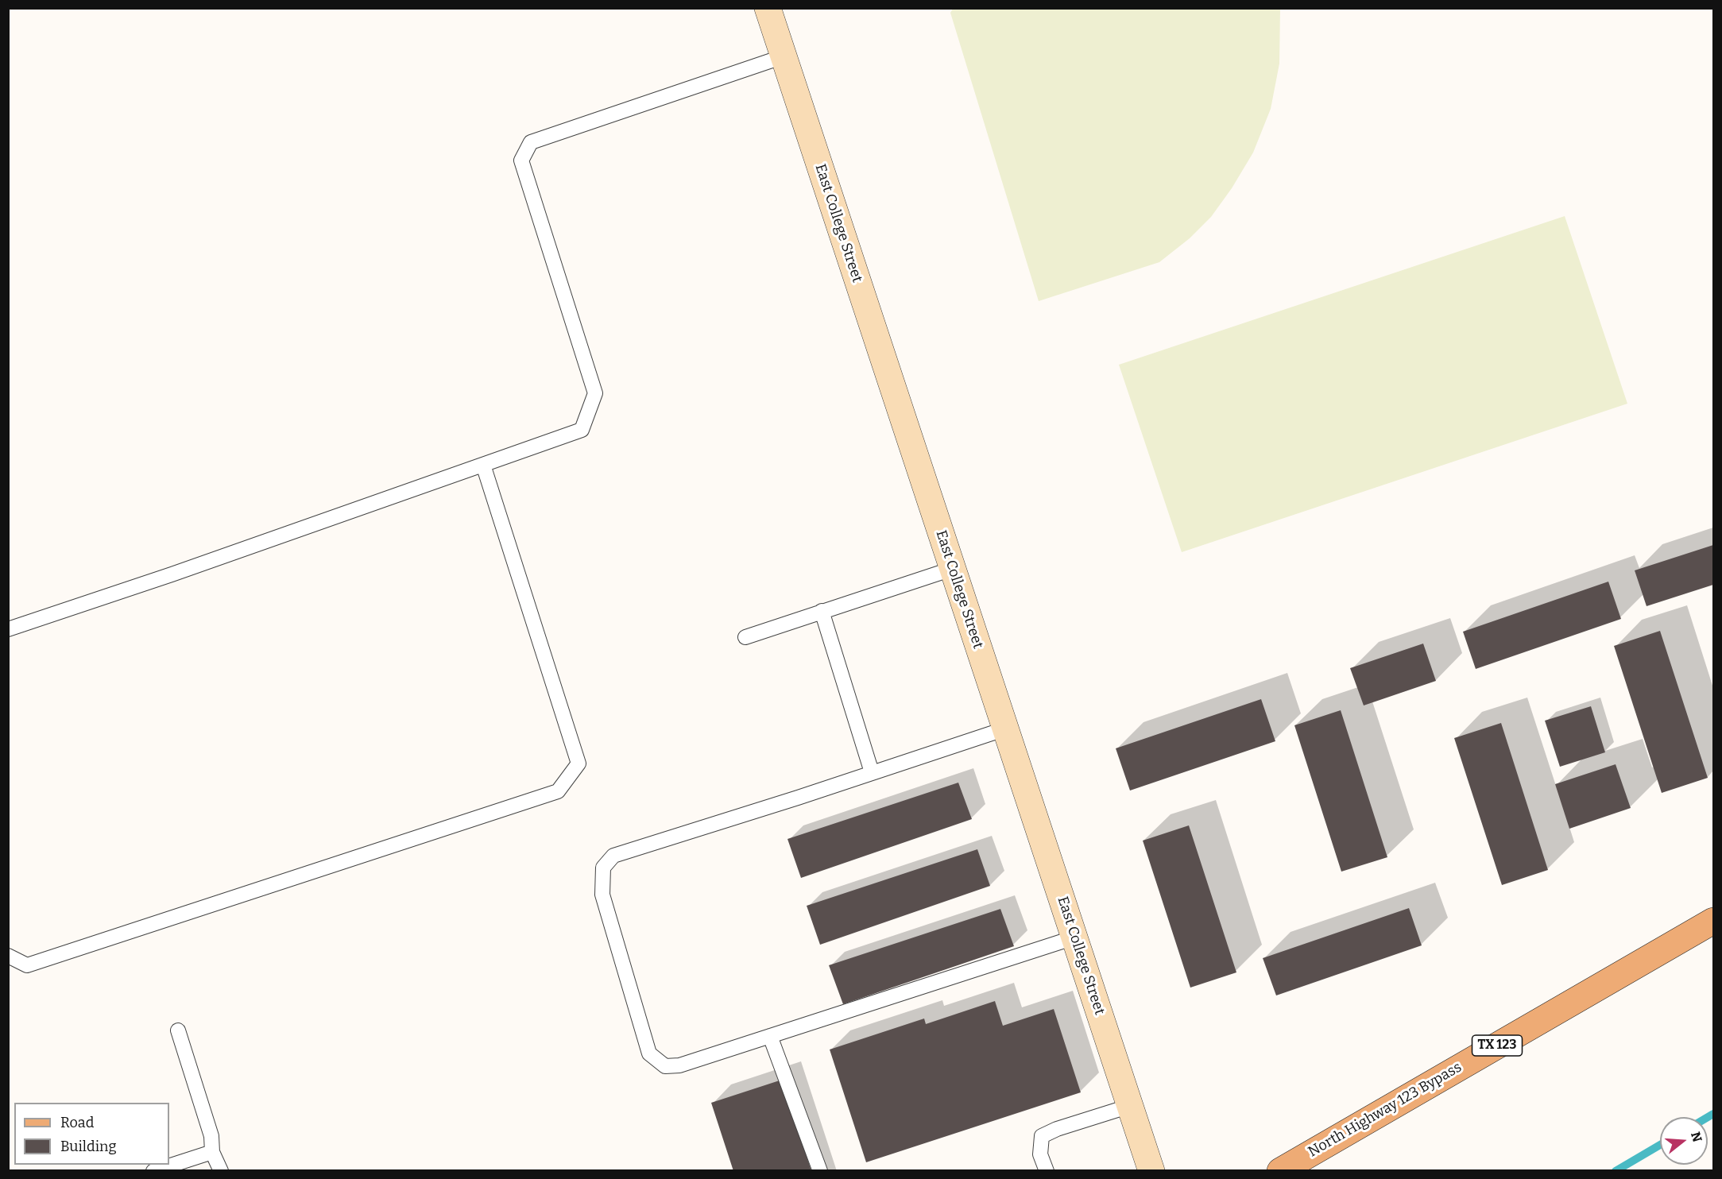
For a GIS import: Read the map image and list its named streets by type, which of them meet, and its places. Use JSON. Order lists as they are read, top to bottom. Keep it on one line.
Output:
{"streets":{"main road":["TX 123","North Highway 123 Bypass"],"street":["East College Street"]},"legend":["Road","Building"],"north":"right"}
